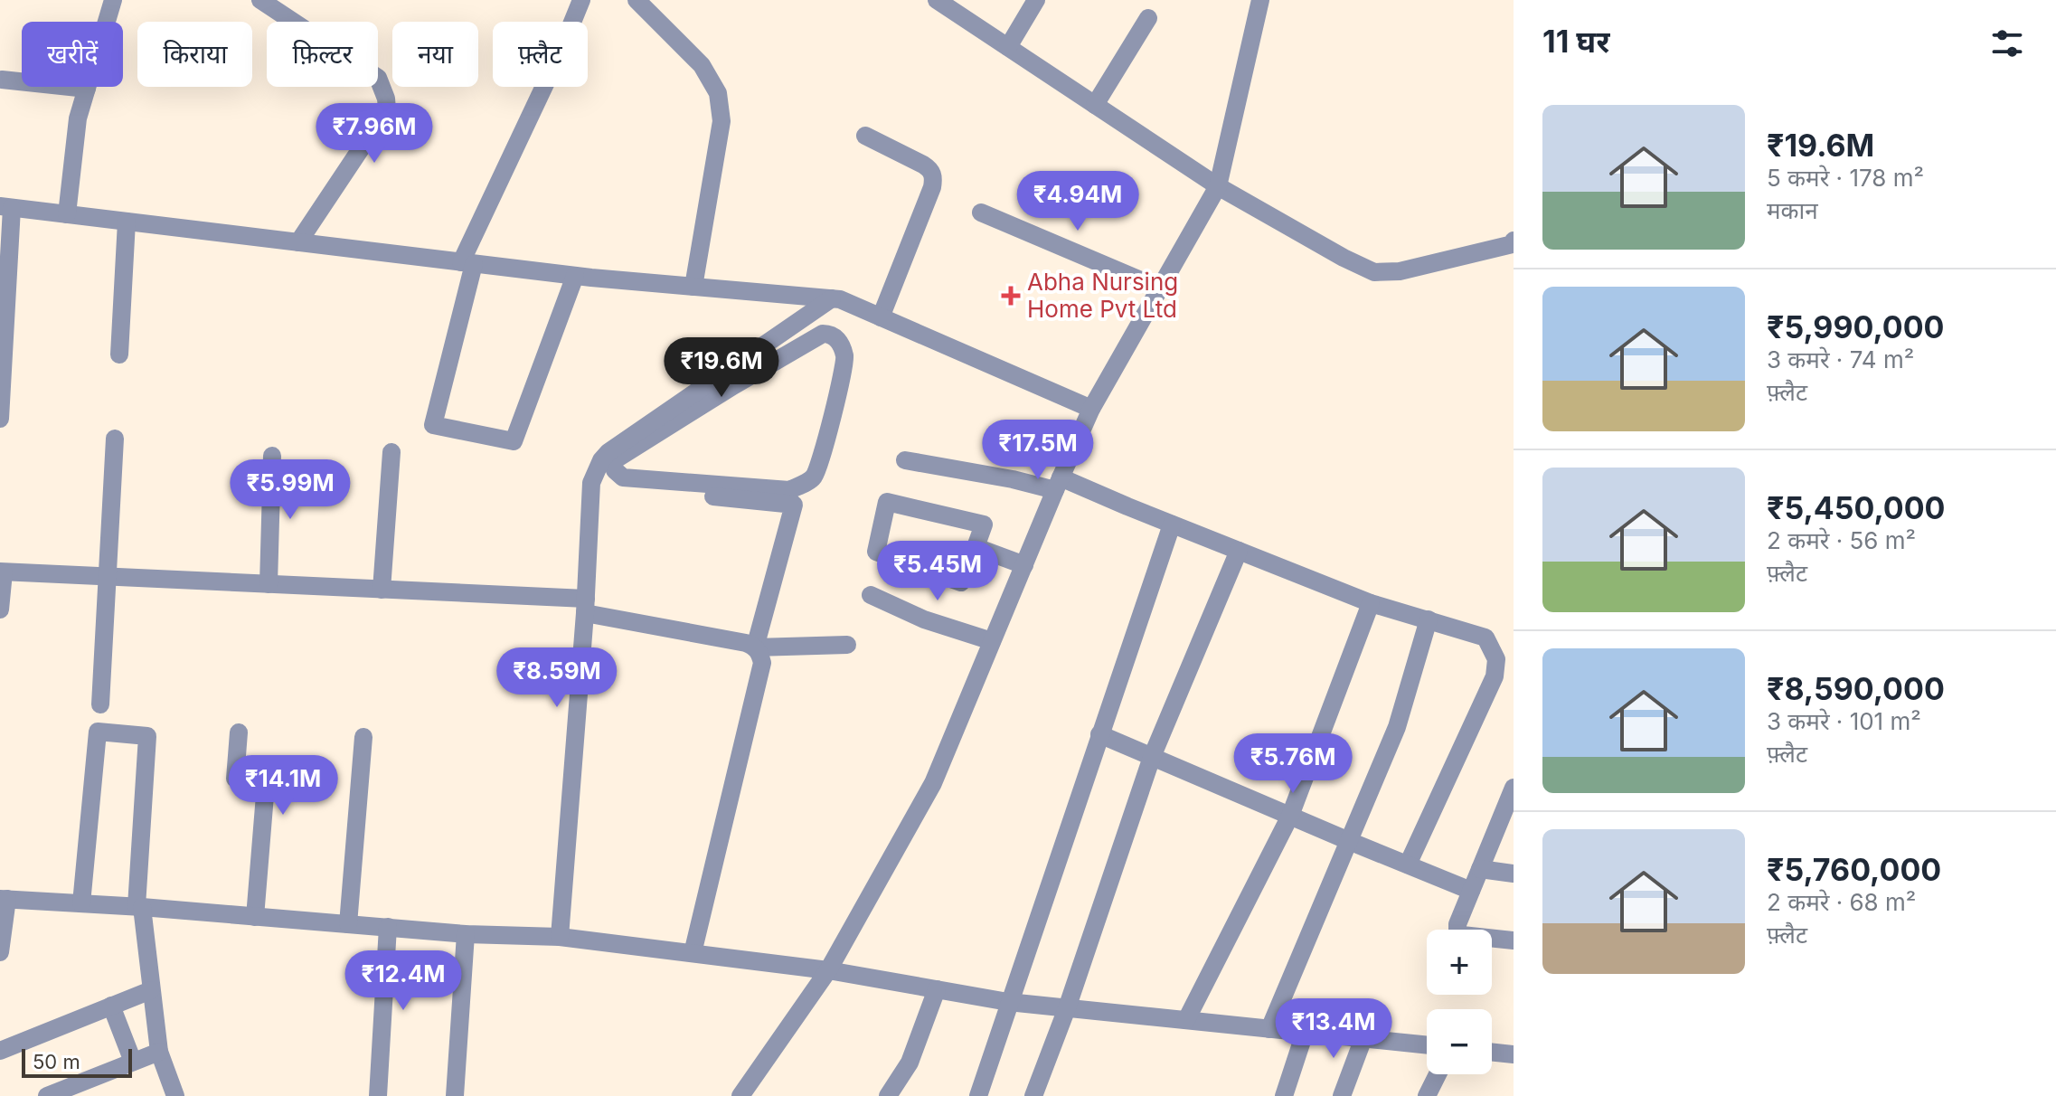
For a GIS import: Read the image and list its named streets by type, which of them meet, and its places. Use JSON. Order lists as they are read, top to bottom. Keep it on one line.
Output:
{"places":{"health":["Abha Nursing Home Pvt Ltd"]},"scale_bar":"50 m","page":{"heading":"11 घर","chip":["खरीदें","किराया","फ़िल्टर","नया","फ़्लैट"],"list":[{"name":"₹19.6M","note":"5 कमरे · 178 m² · मकान"},{"name":"₹5,990,000","note":"3 कमरे · 74 m² · फ़्लैट"},{"name":"₹5,450,000","note":"2 कमरे · 56 m² · फ़्लैट"},{"name":"₹8,590,000","note":"3 कमरे · 101 m² · फ़्लैट"},{"name":"₹5,760,000","note":"2 कमरे · 68 m² · फ़्लैट"}],"price":["₹7.96M","₹4.94M","₹19.6M","₹17.5M","₹5.99M","₹5.45M","₹8.59M","₹5.76M","₹14.1M","₹12.4M","₹13.4M"],"map_buttons":["+","−"],"scale":"50 m"}}
